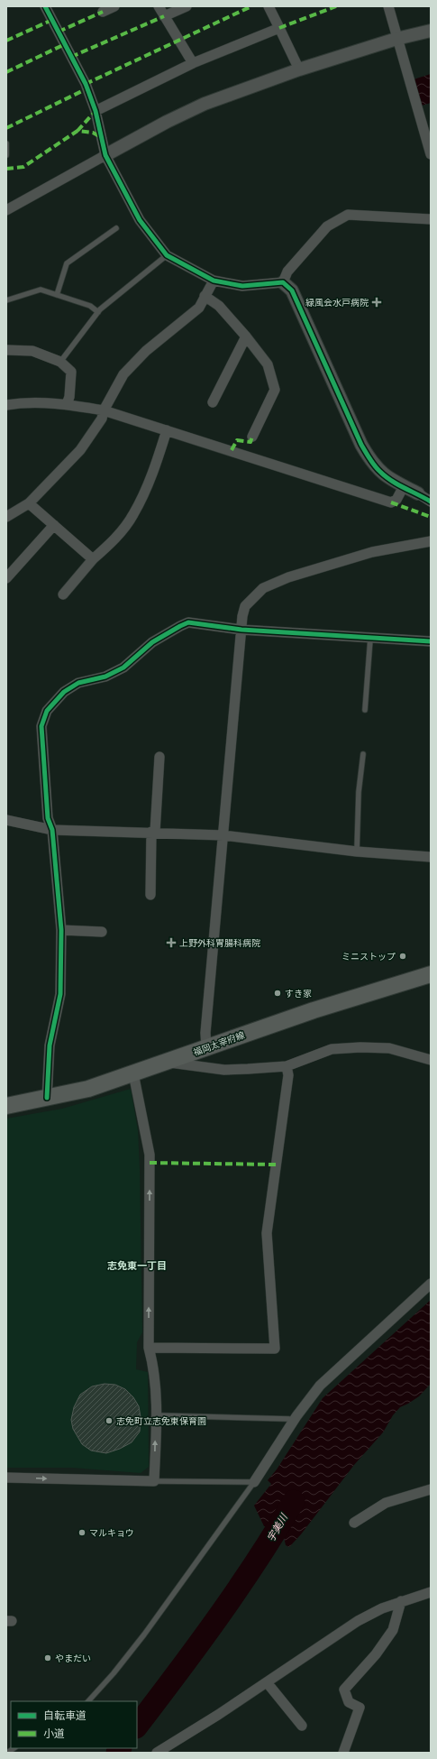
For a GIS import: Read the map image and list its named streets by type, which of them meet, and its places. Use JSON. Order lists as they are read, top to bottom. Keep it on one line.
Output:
{"streets":{"main road":["福岡太宰府線"]},"districts":["志免東一丁目"],"water":["宇美川"],"places":{"health":["緑風会水戸病院","上野外科胃腸科病院"],"other":["ミニストップ","すき家","志免町立志免東保育園","マルキョウ","やまだい"]},"legend":["自転車道","小道"]}
